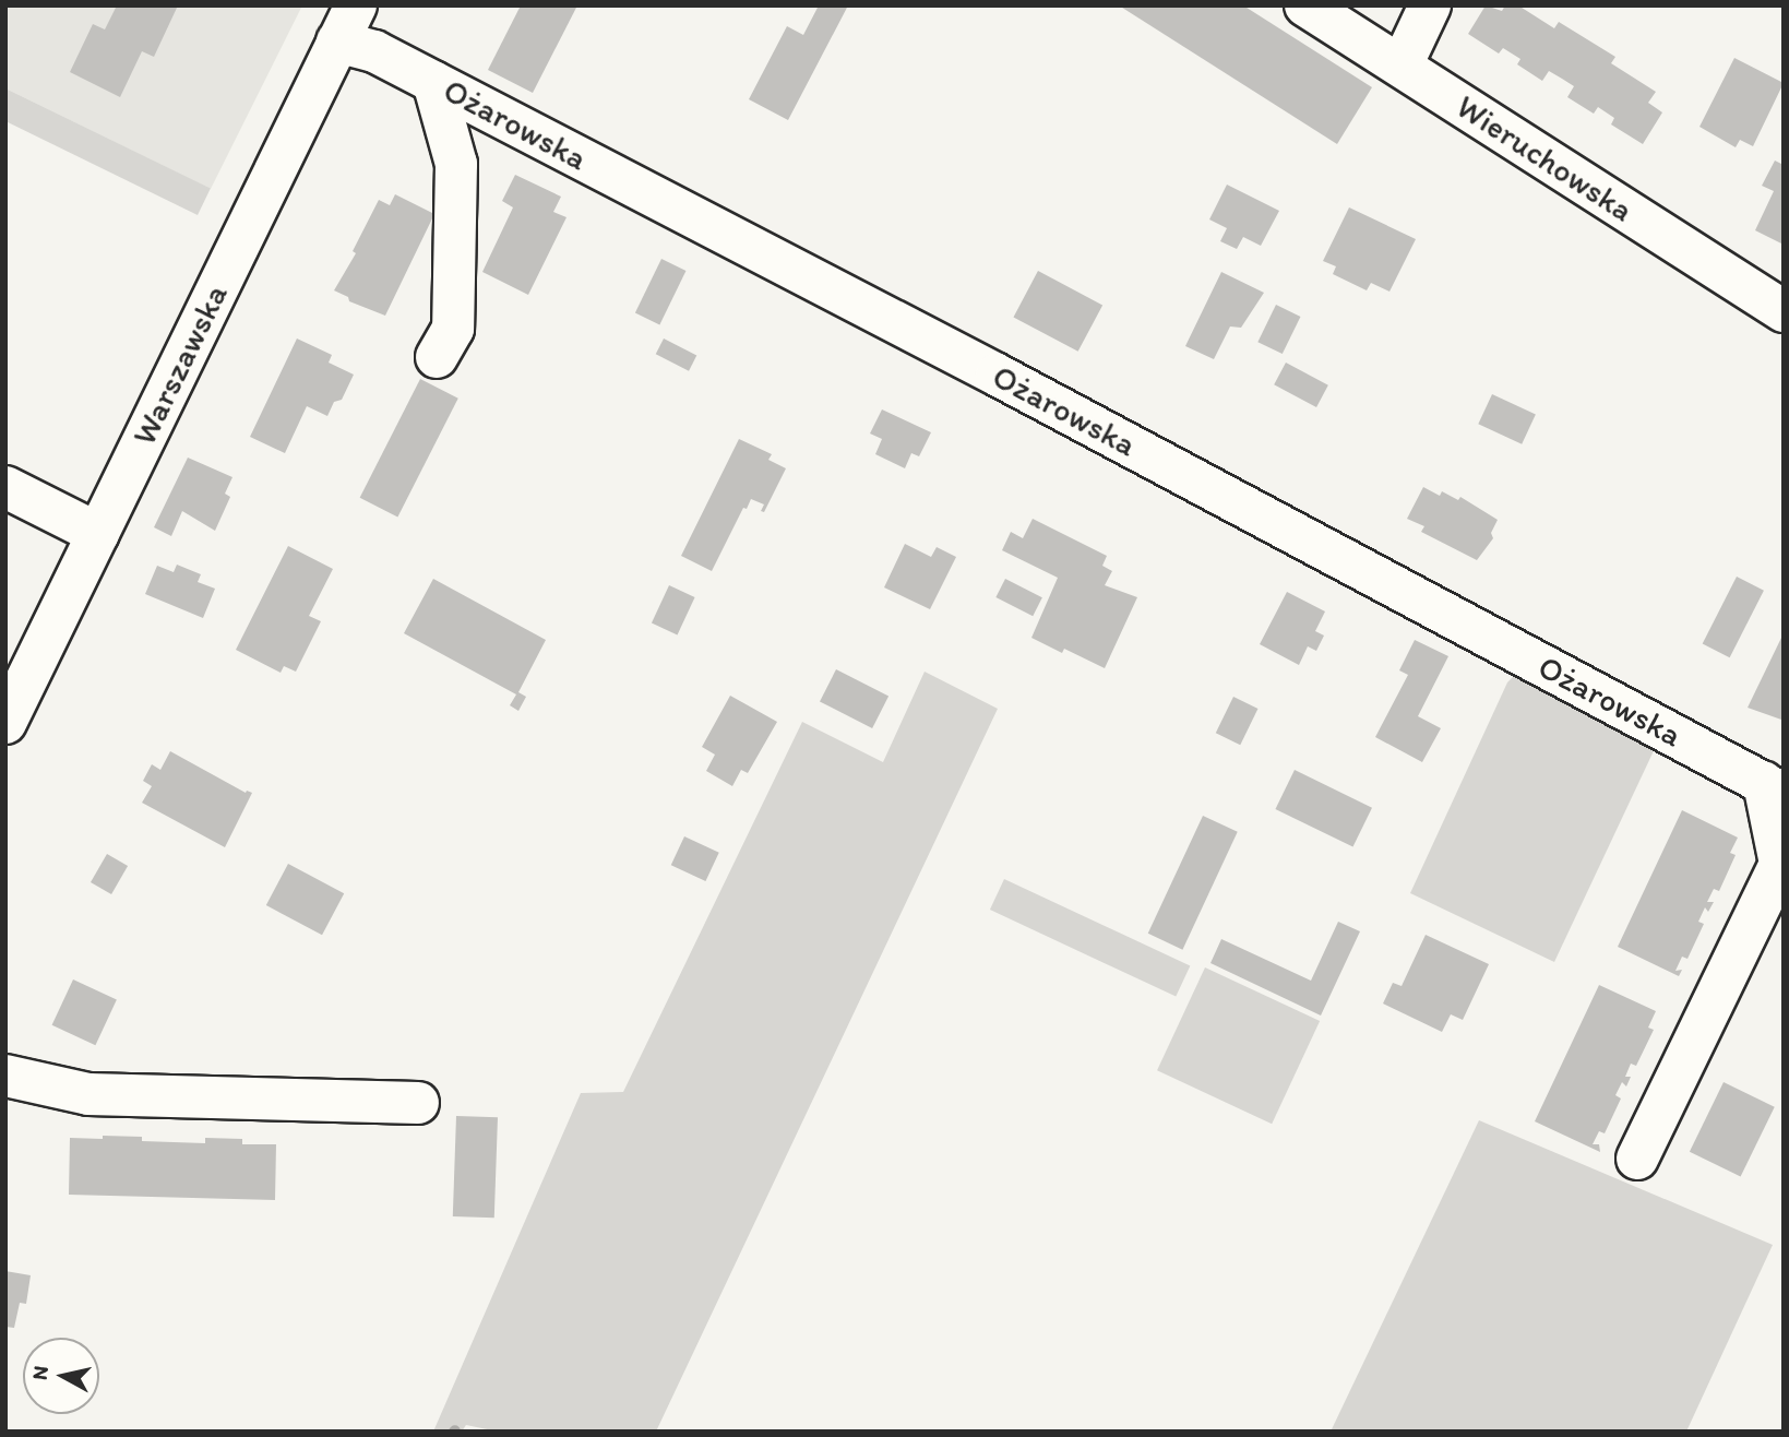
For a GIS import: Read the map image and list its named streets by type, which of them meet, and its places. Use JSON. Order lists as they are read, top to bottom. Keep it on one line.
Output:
{"streets":{"street":["Ożarowska","Wieruchowska","Warszawska"]},"crossings":[["Ożarowska","Warszawska"]],"north":"left"}
